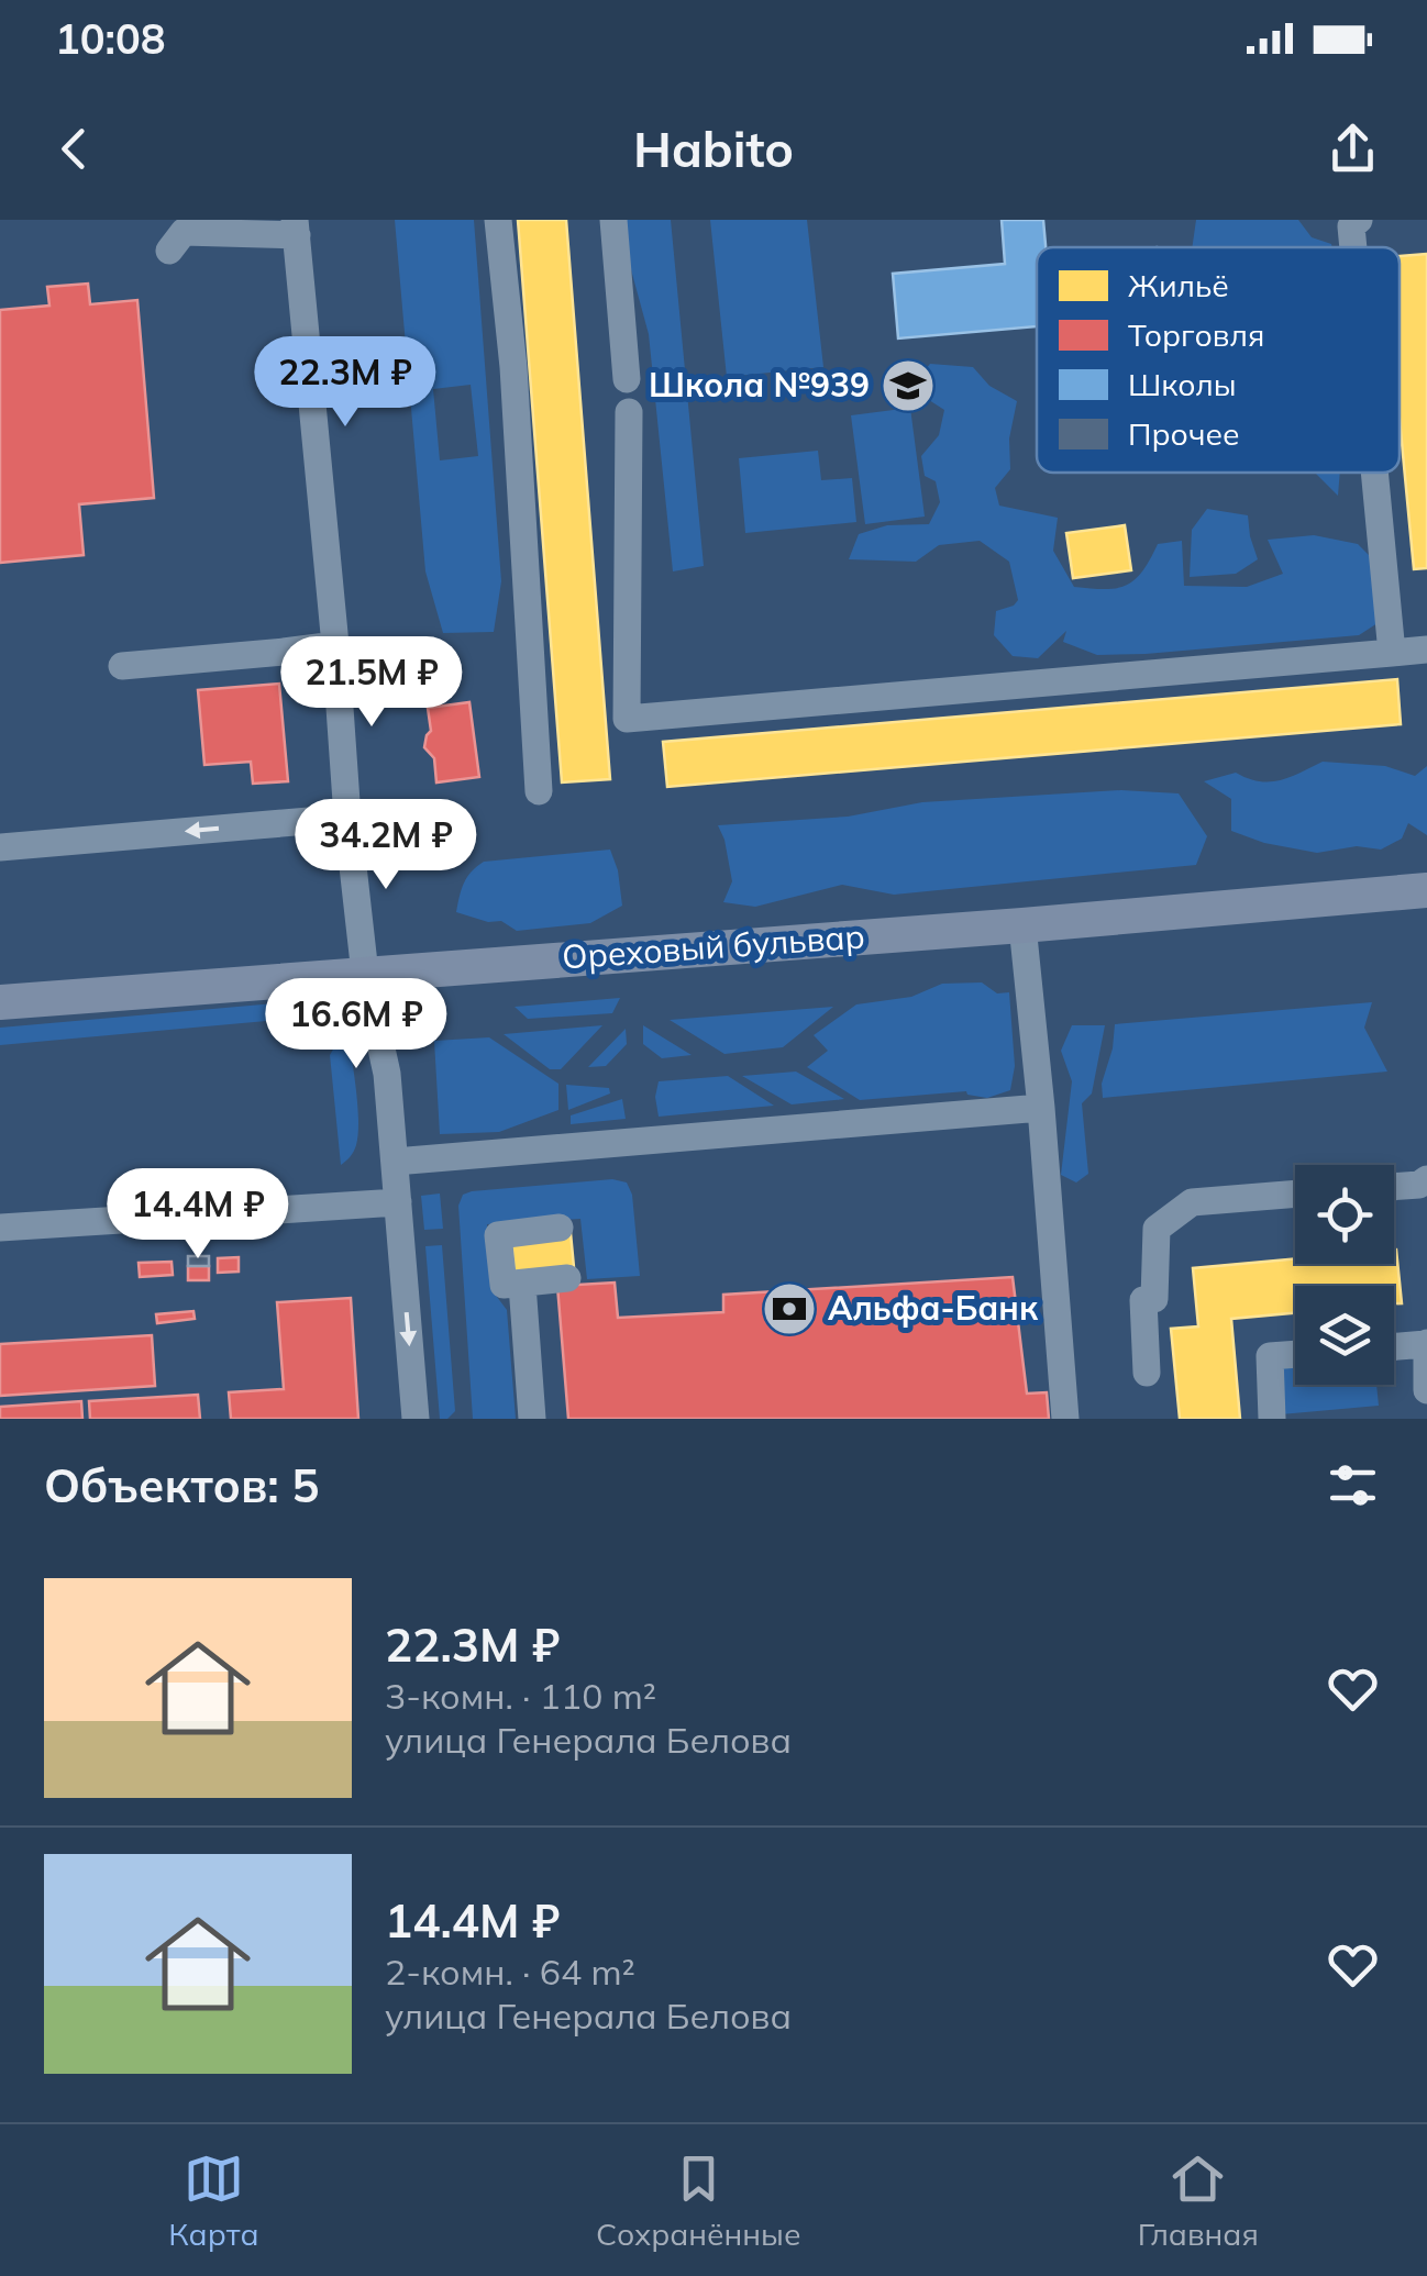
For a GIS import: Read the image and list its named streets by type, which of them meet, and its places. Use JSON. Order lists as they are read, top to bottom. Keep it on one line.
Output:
{"streets":{"main road":["Ореховый бульвар"]},"places":{"school or university":["Школа №939"],"bank":["Альфа-Банк"]},"legend":["Жильё","Торговля","Школы","Прочее"],"page":{"status":"10:08","header":"Habito","price":["22.3M ₽","21.5M ₽","34.2M ₽","16.6M ₽","14.4M ₽"],"heading":"Объектов: 5","list":[{"name":"22.3M ₽","note":"3-комн. · 110 m² · улица Генерала Белова"},{"name":"14.4M ₽","note":"2-комн. · 64 m² · улица Генерала Белова"}],"tabs":["Карта","Сохранённые","Главная"]}}
